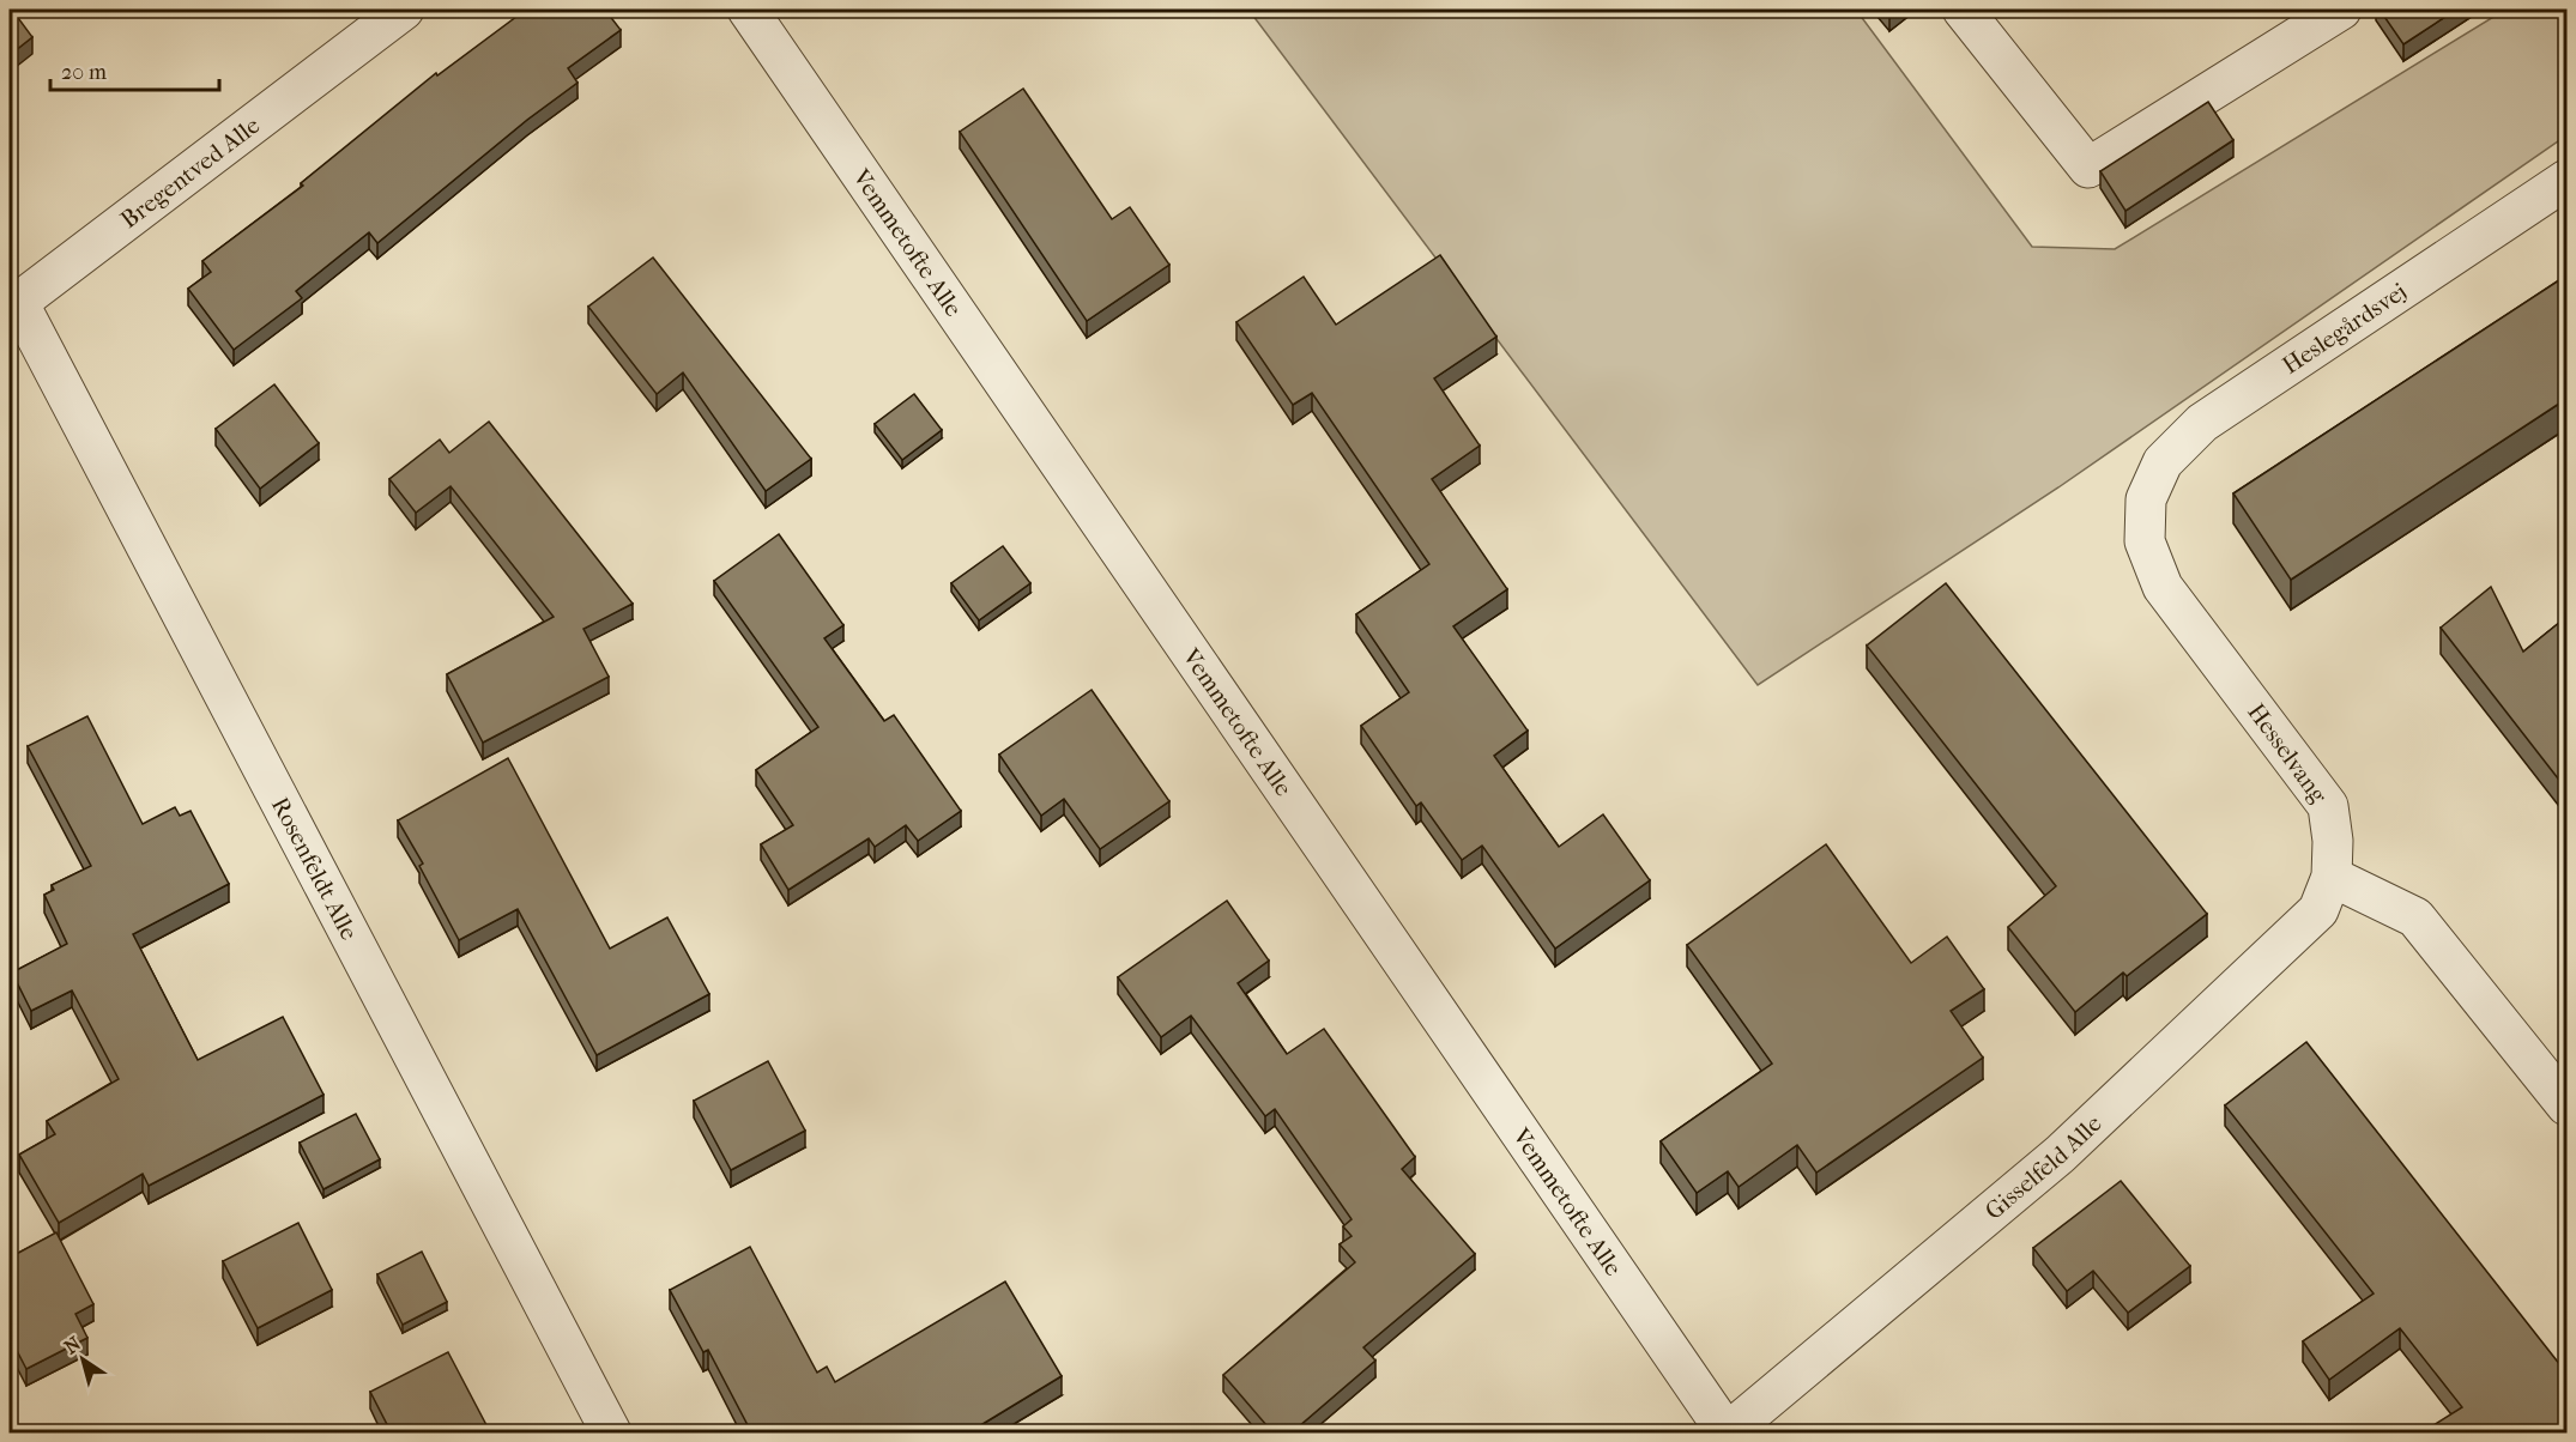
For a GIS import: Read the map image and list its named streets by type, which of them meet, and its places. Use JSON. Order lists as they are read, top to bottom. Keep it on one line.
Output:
{"streets":{"street":["Bregentved Alle","Vemmetofte Alle","Heslegårdsvej","Hesselvang","Rosenfeldt Alle","Gisselfeld Alle"]},"crossings":[["Bregentved Alle","Rosenfeldt Alle"],["Vemmetofte Alle","Gisselfeld Alle"],["Heslegårdsvej","Hesselvang"],["Hesselvang","Gisselfeld Alle"]],"scale_bar":"20 m","north":"top left"}
